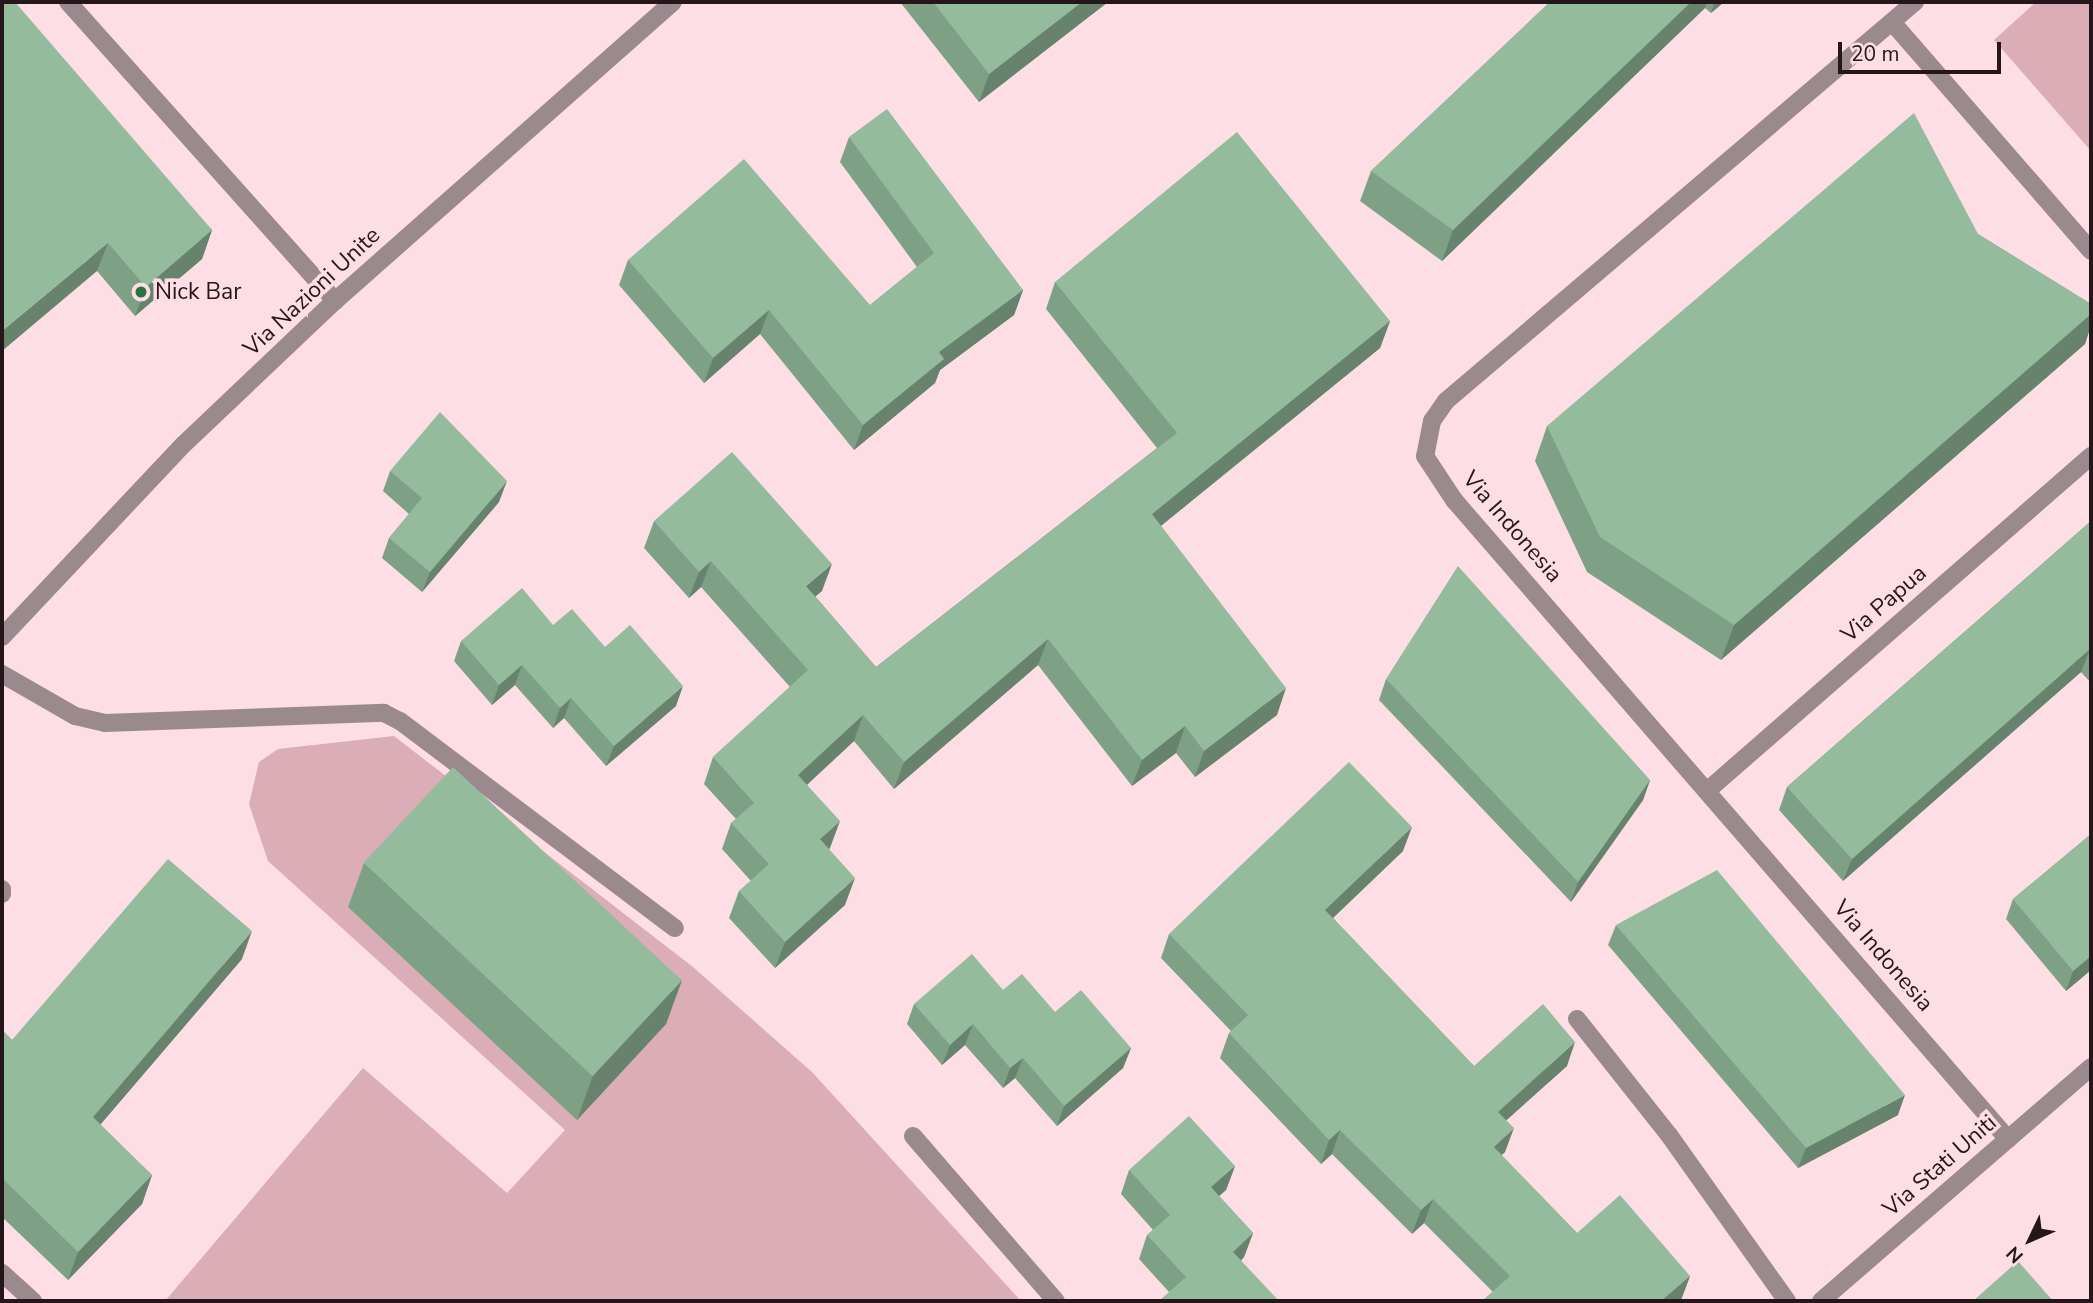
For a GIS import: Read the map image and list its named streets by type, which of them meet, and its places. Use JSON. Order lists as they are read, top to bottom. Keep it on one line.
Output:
{"streets":{"street":["Via Nazioni Unite","Via Indonesia","Via Papua","Via Stati Uniti"]},"crossings":[["Via Indonesia","Via Papua"],["Via Indonesia","Via Stati Uniti"]],"places":["Nick Bar"],"scale_bar":"20 m","north":"bottom left"}
